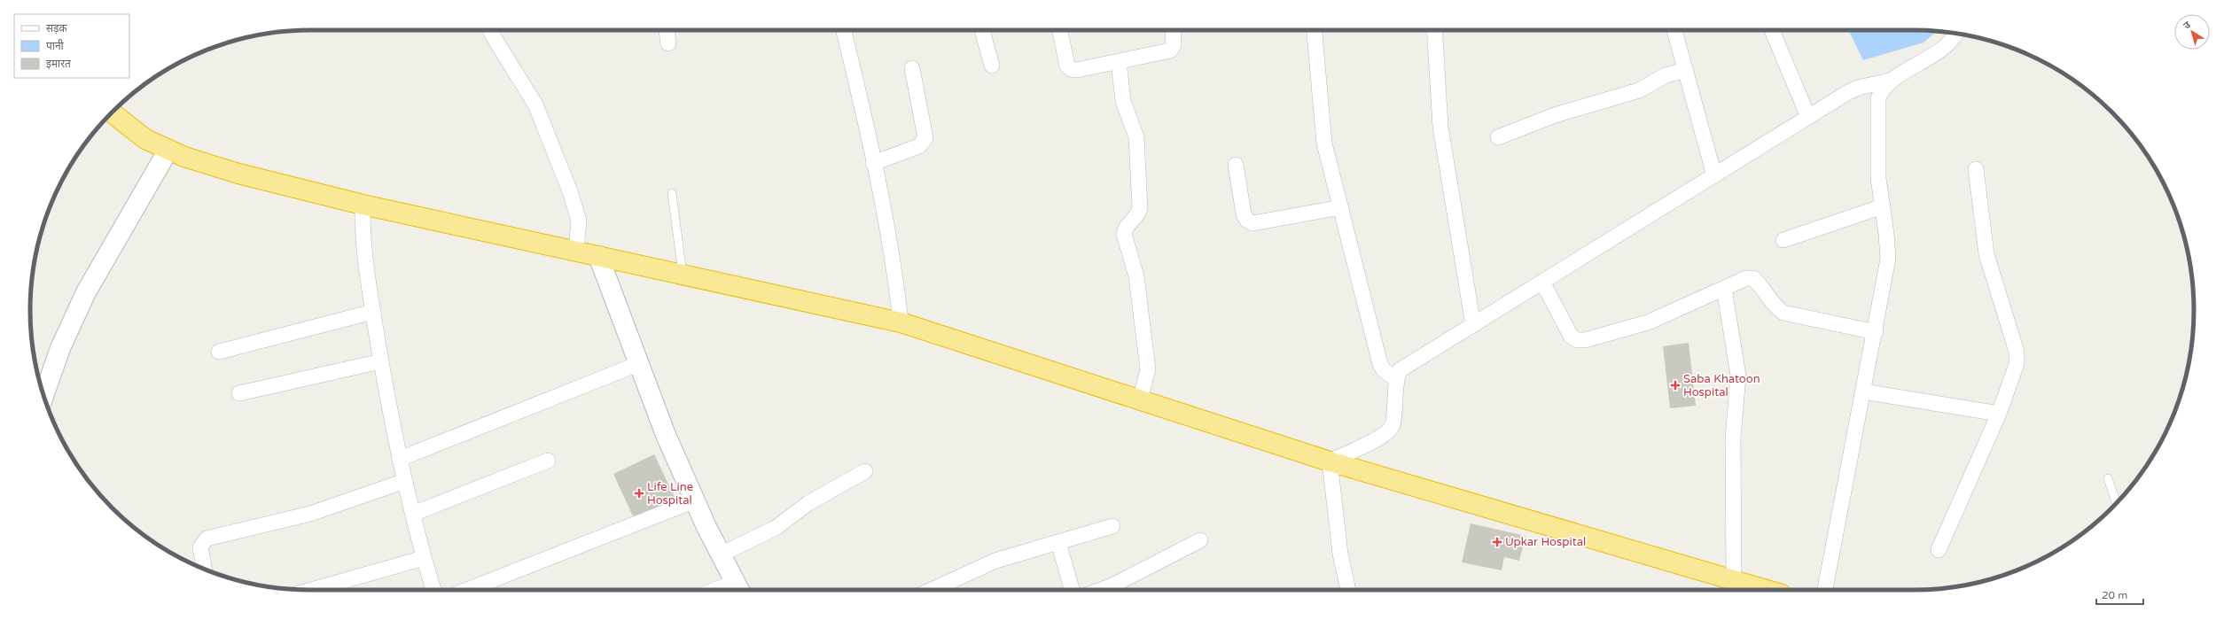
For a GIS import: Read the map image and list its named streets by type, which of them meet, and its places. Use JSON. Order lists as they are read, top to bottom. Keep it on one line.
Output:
{"places":{"health":["Saba Khatoon Hospital","Life Line Hospital","Upkar Hospital"]},"legend":["सड़क","पानी","इमारत"],"scale_bar":"20 m","north":"top left"}
